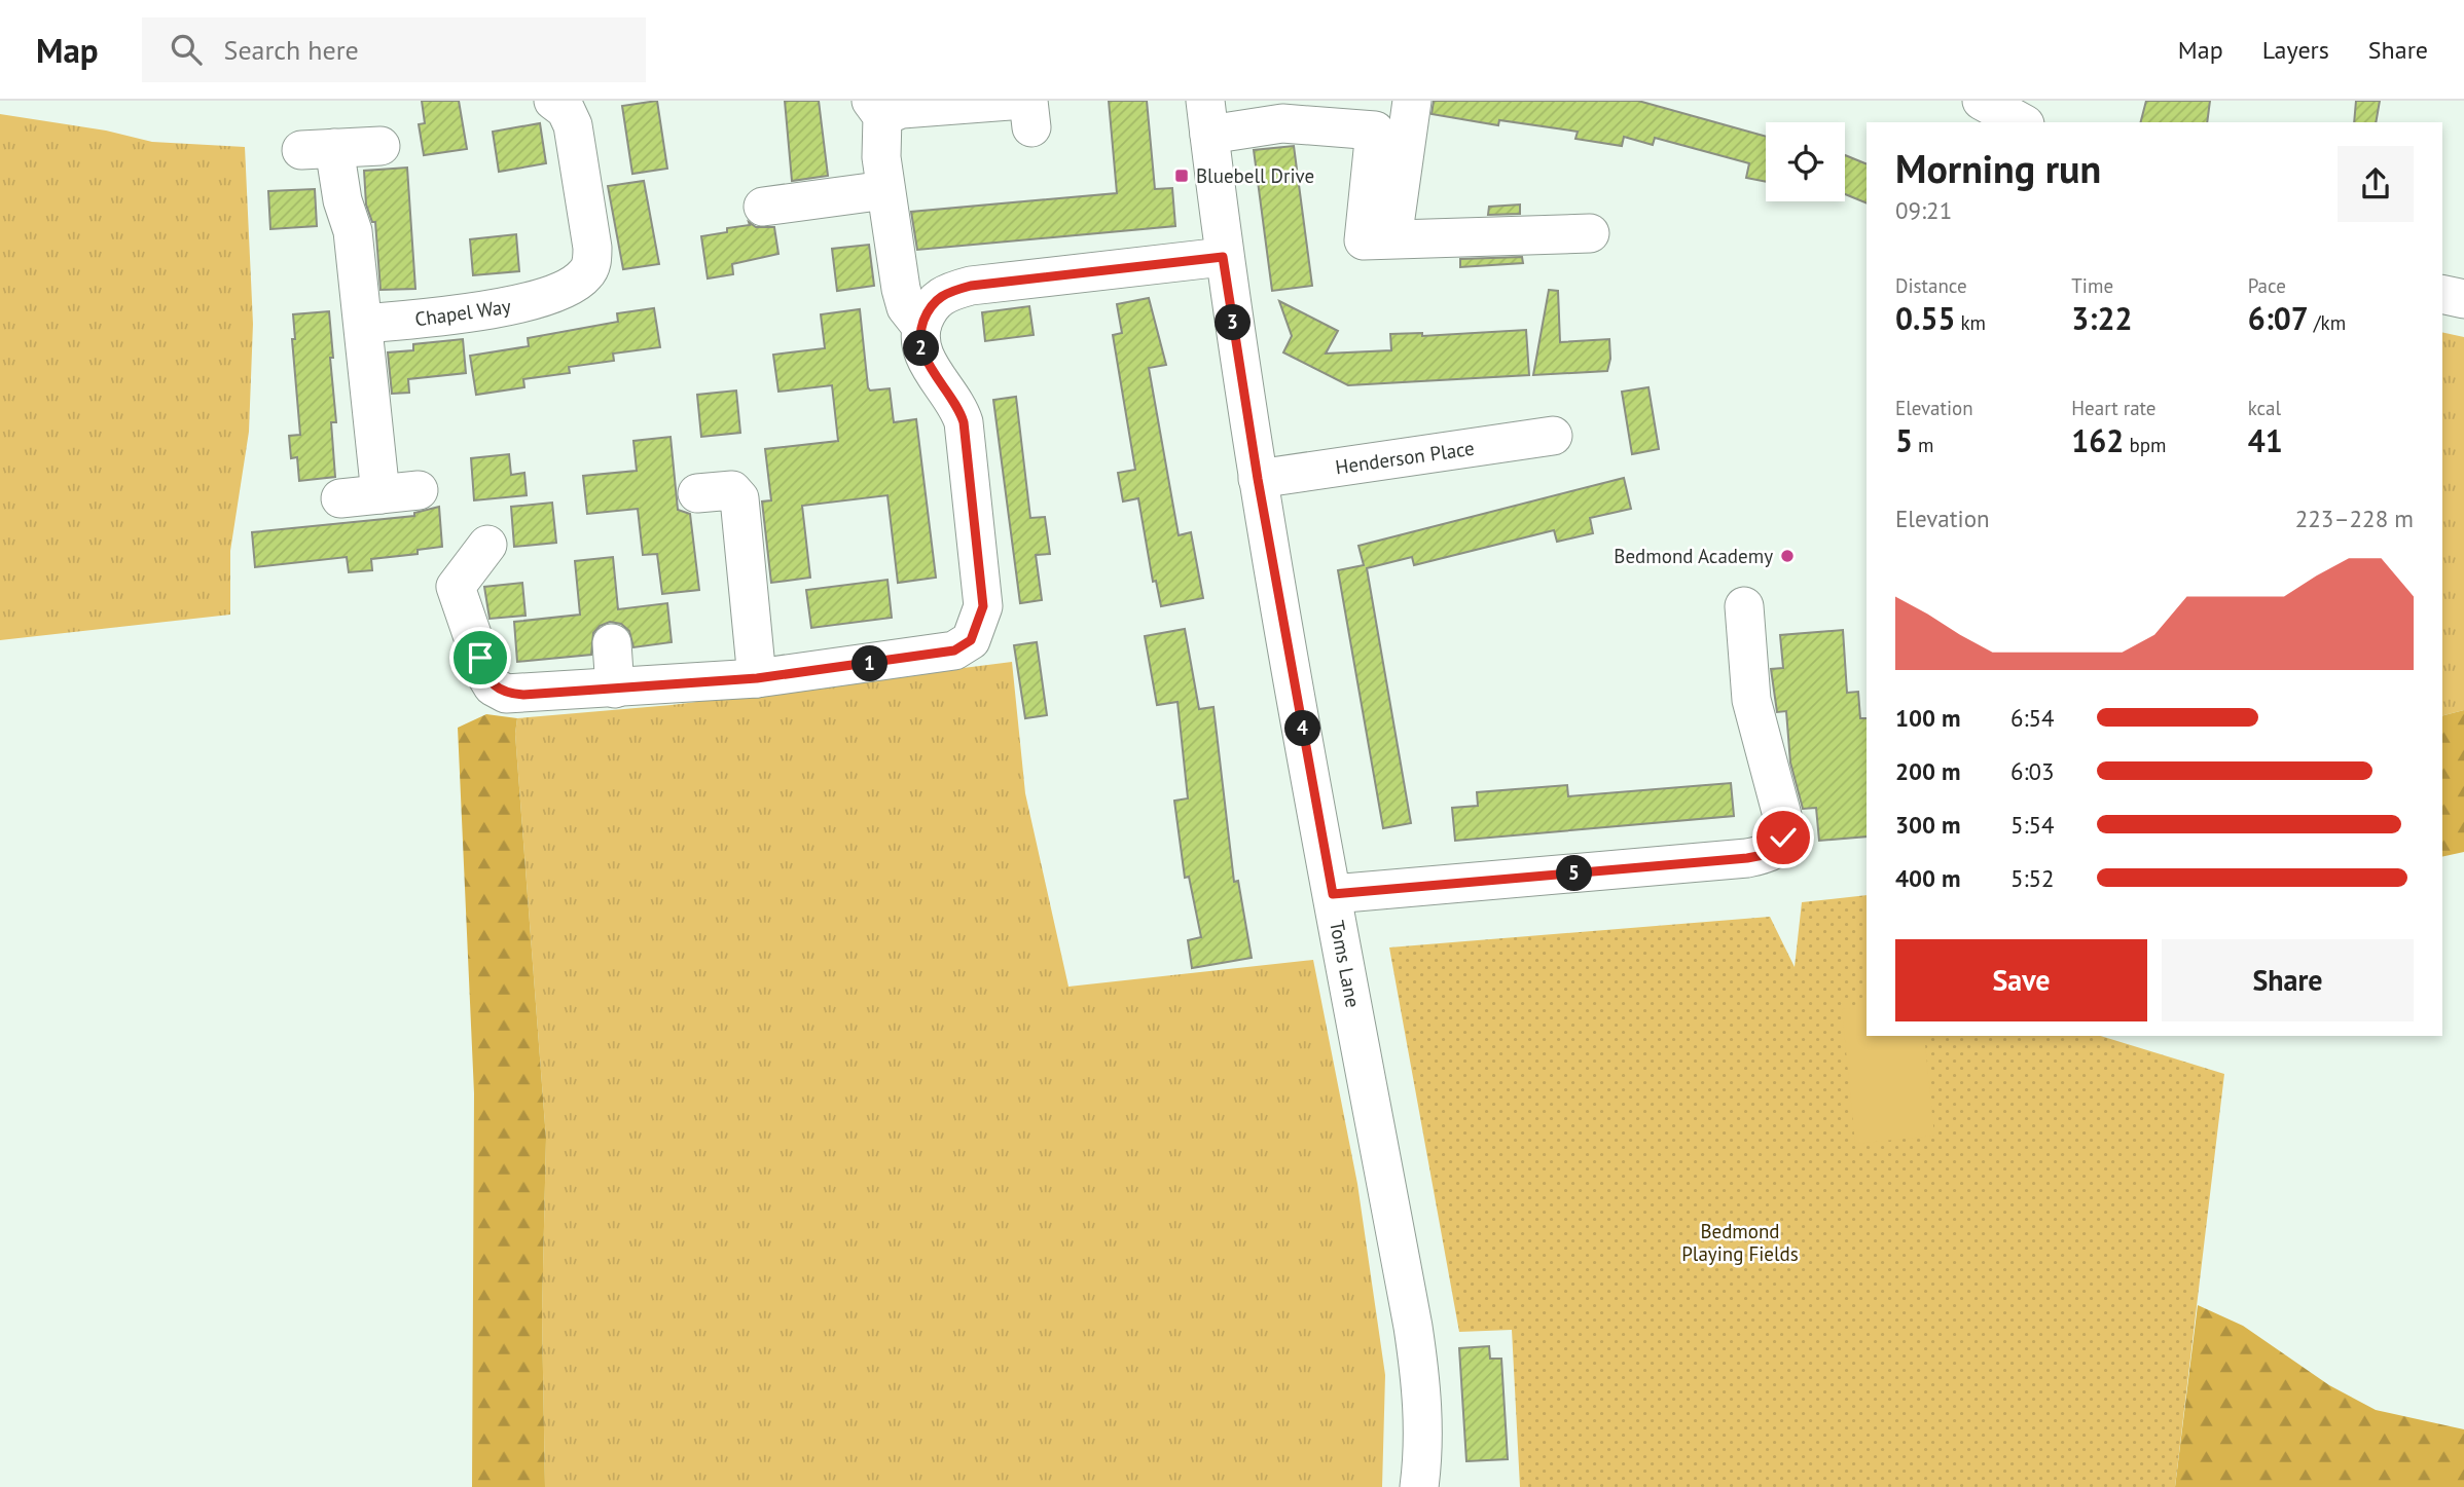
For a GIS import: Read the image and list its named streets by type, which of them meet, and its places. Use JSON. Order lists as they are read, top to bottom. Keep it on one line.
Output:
{"streets":{"street":["Chapel Way","Henderson Place","Toms Lane"]},"crossings":[["Henderson Place","Toms Lane"]],"parks":["Bedmond Playing Fields"],"places":{"transit":["Bluebell Drive"],"other":["Bedmond Academy"]},"page":{"header":"Map","search":"Search here","nav":["Map","Layers","Share"],"heading":["Morning run","09:21"],"stats":[["Distance","0.55 km"],["Time","3:22"],["Pace","6:07 /km"],["Elevation","5 m"],["Heart rate","162 bpm"],["kcal","41"]],"pins":["3","2","1","4","5"],"chart":["Elevation","223–228 m"],"list":[{"name":"100 m","note":"6:54"},{"name":"200 m","note":"6:03"},{"name":"300 m","note":"5:54"},{"name":"400 m","note":"5:52"}],"buttons":["Save","Share"]}}
